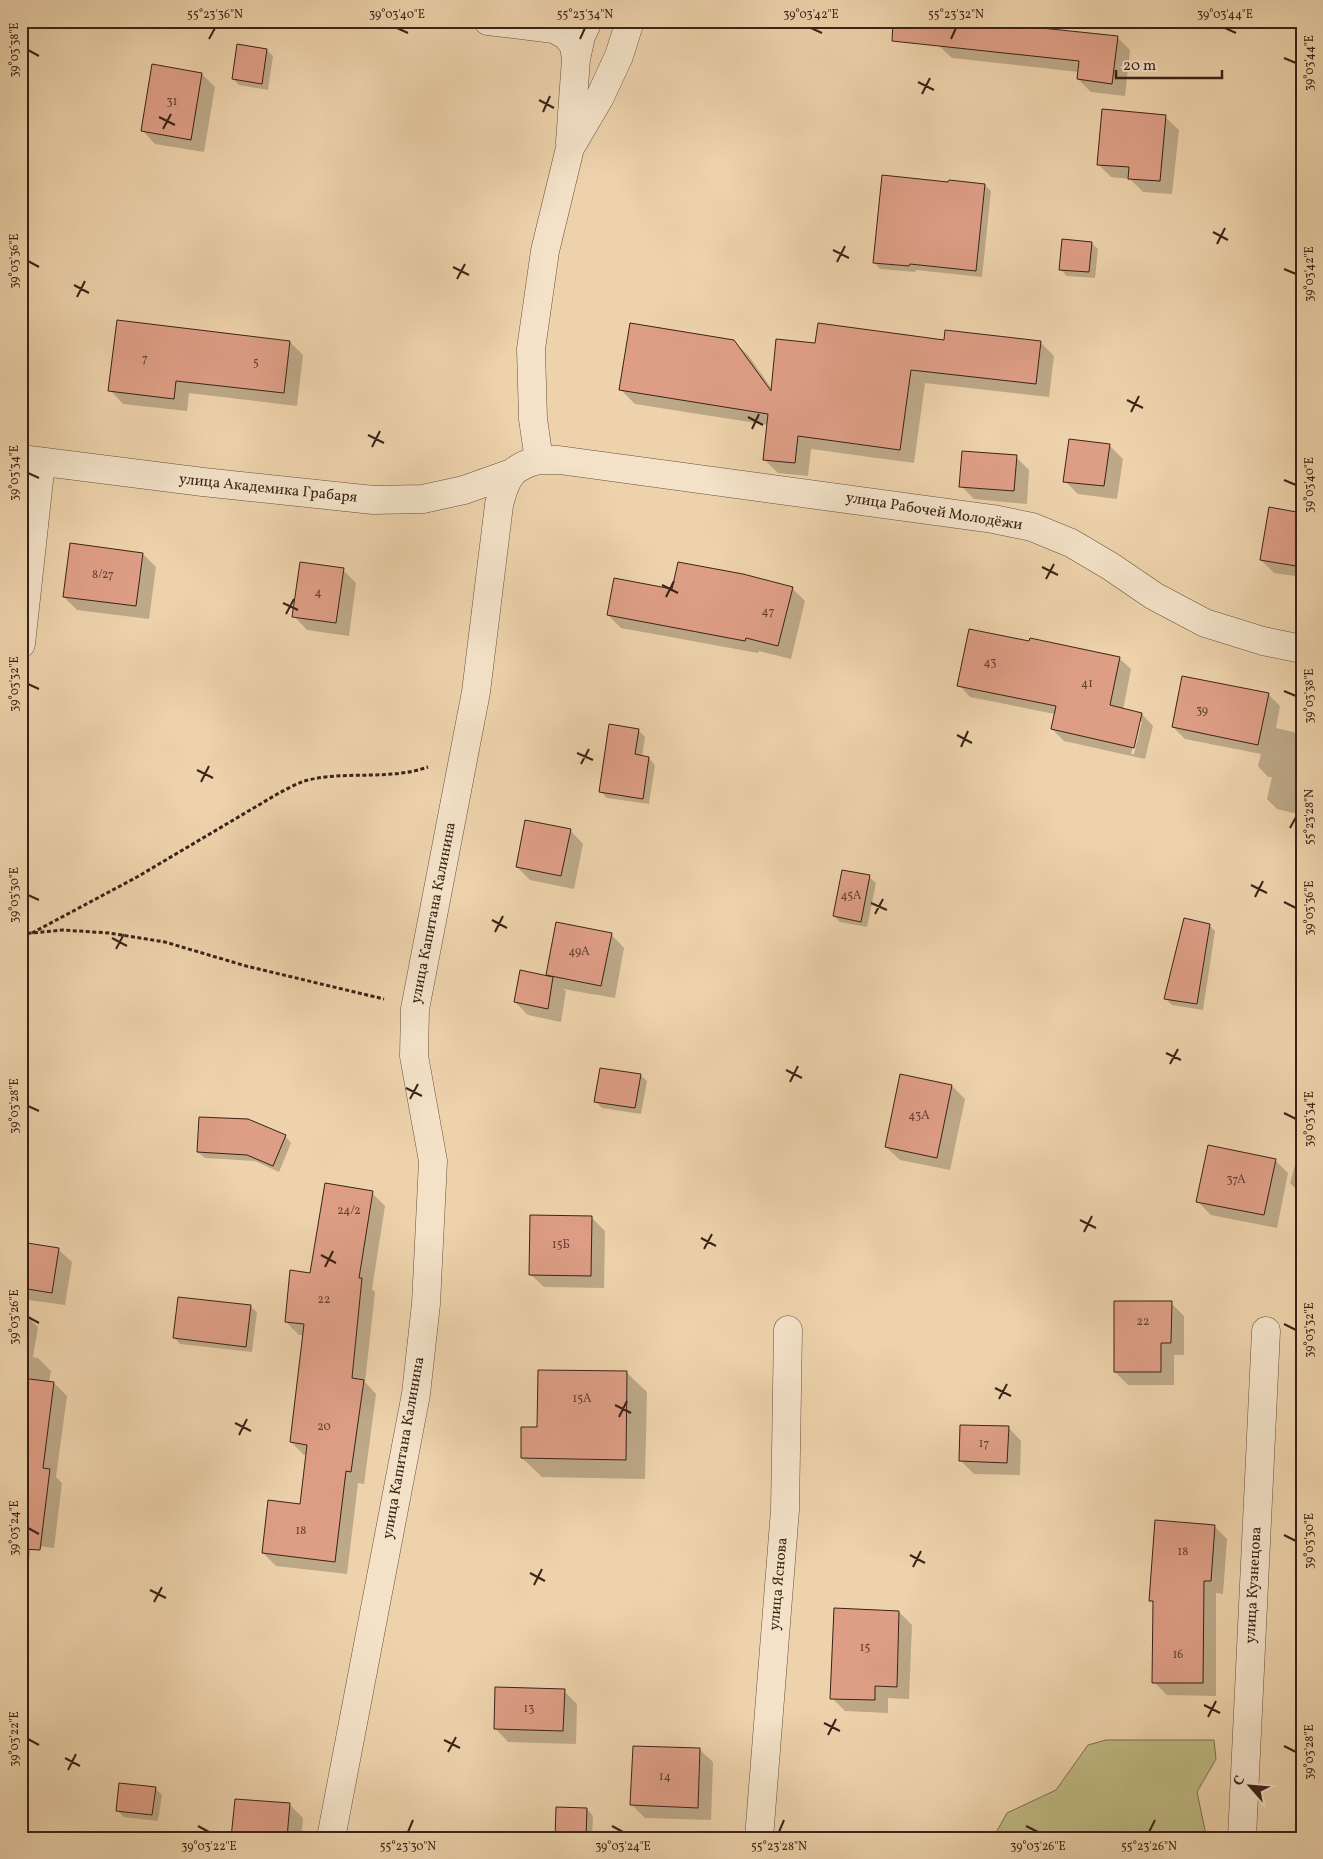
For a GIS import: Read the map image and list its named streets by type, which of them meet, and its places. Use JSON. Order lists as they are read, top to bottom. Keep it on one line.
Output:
{"streets":{"street":["улица Академика Грабаря","улица Рабочей Молодёжи","улица Капитана Калинина","улица Яснова","улица Кузнецова"]},"crossings":[["улица Академика Грабаря","улица Капитана Калинина"]],"house_numbers":["31","7","5","8/27","4","47","43","41","39","45А","49А","43А","37А","24/2","15Б","22","22","15А","20","17","18","18","15","16","13","14"],"scale_bar":"20 m","north":"top left","coordinates":["55°23'36\"N","39°03'40\"E","55°23'34\"N","39°03'42\"E","55°23'32\"N","39°03'44\"E","39°03'38\"E","39°03'36\"E","39°03'34\"E","39°03'32\"E","55°23'28\"N","39°03'30\"E","39°03'28\"E","39°03'26\"E","39°03'24\"E","39°03'22\"E","55°23'30\"N","55°23'26\"N"]}
